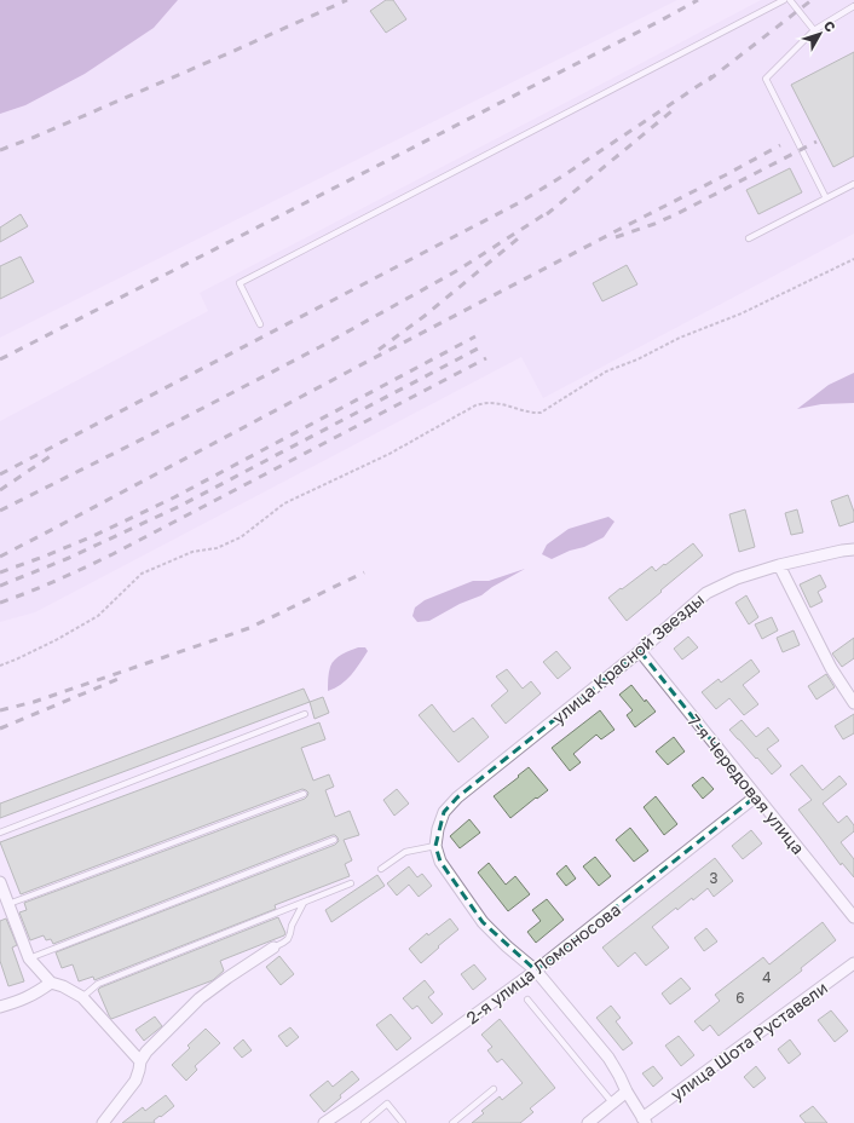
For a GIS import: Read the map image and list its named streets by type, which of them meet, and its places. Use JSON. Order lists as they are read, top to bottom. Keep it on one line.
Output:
{"streets":{"street":["улица Красной Звезды","7-я Чередовая улица","2-я улица Ломоносова","улица Шота Руставели"]},"crossings":[["улица Красной Звезды","7-я Чередовая улица"],["7-я Чередовая улица","2-я улица Ломоносова"]],"house_numbers":["3","4","6"],"north":"top right"}
